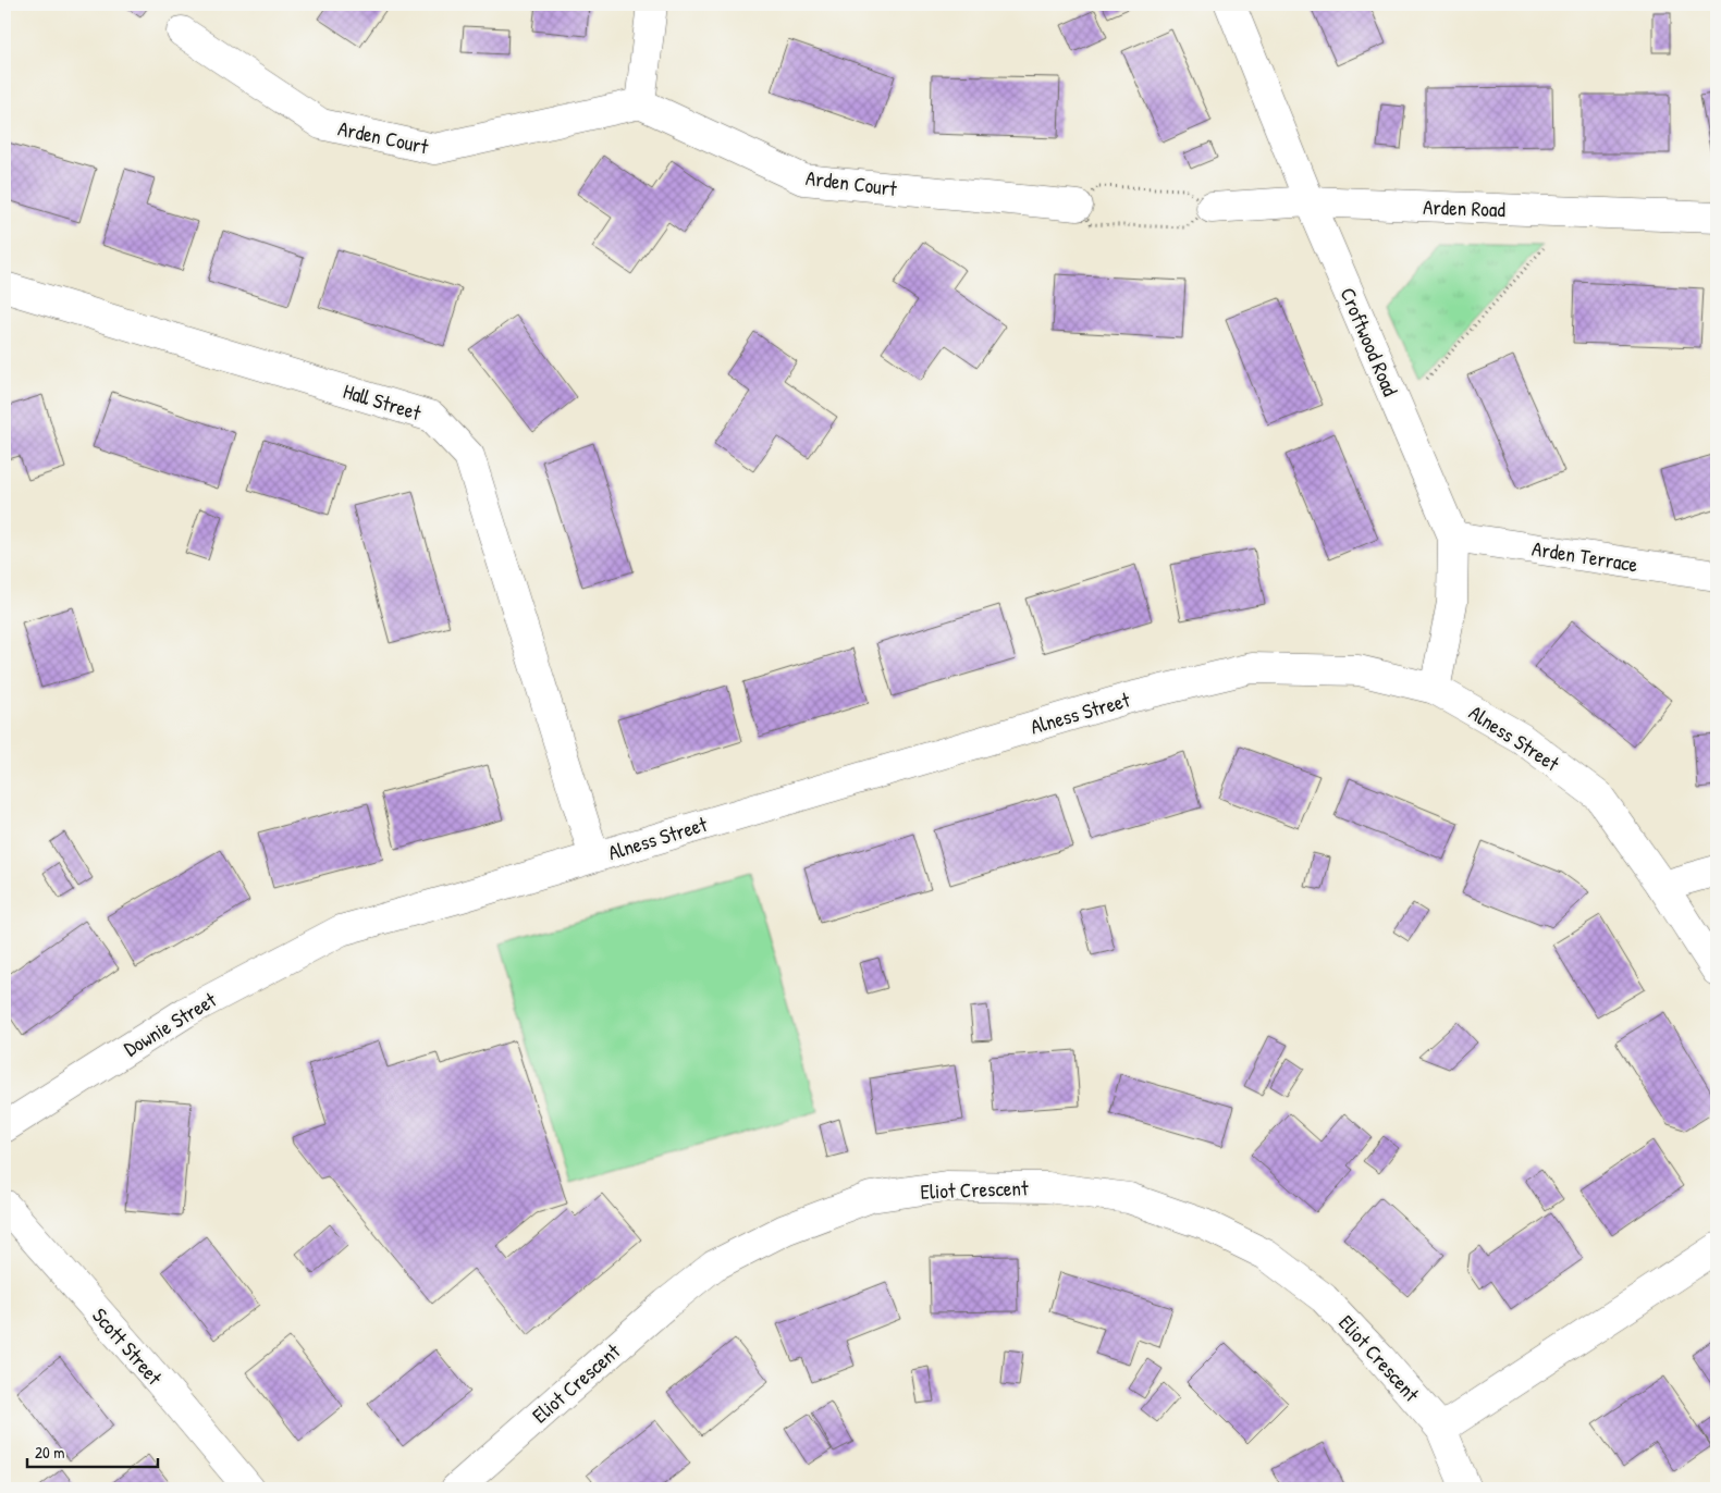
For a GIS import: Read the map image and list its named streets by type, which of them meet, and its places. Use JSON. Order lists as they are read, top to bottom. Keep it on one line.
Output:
{"streets":{"street":["Arden Court","Arden Road","Croftwood Road","Hall Street","Arden Terrace","Alness Street","Downie Street","Eliot Crescent","Scott Street"]},"crossings":[["Arden Road","Croftwood Road"],["Croftwood Road","Arden Terrace"],["Croftwood Road","Alness Street"],["Hall Street","Alness Street"],["Alness Street","Downie Street"]],"scale_bar":"20 m"}
